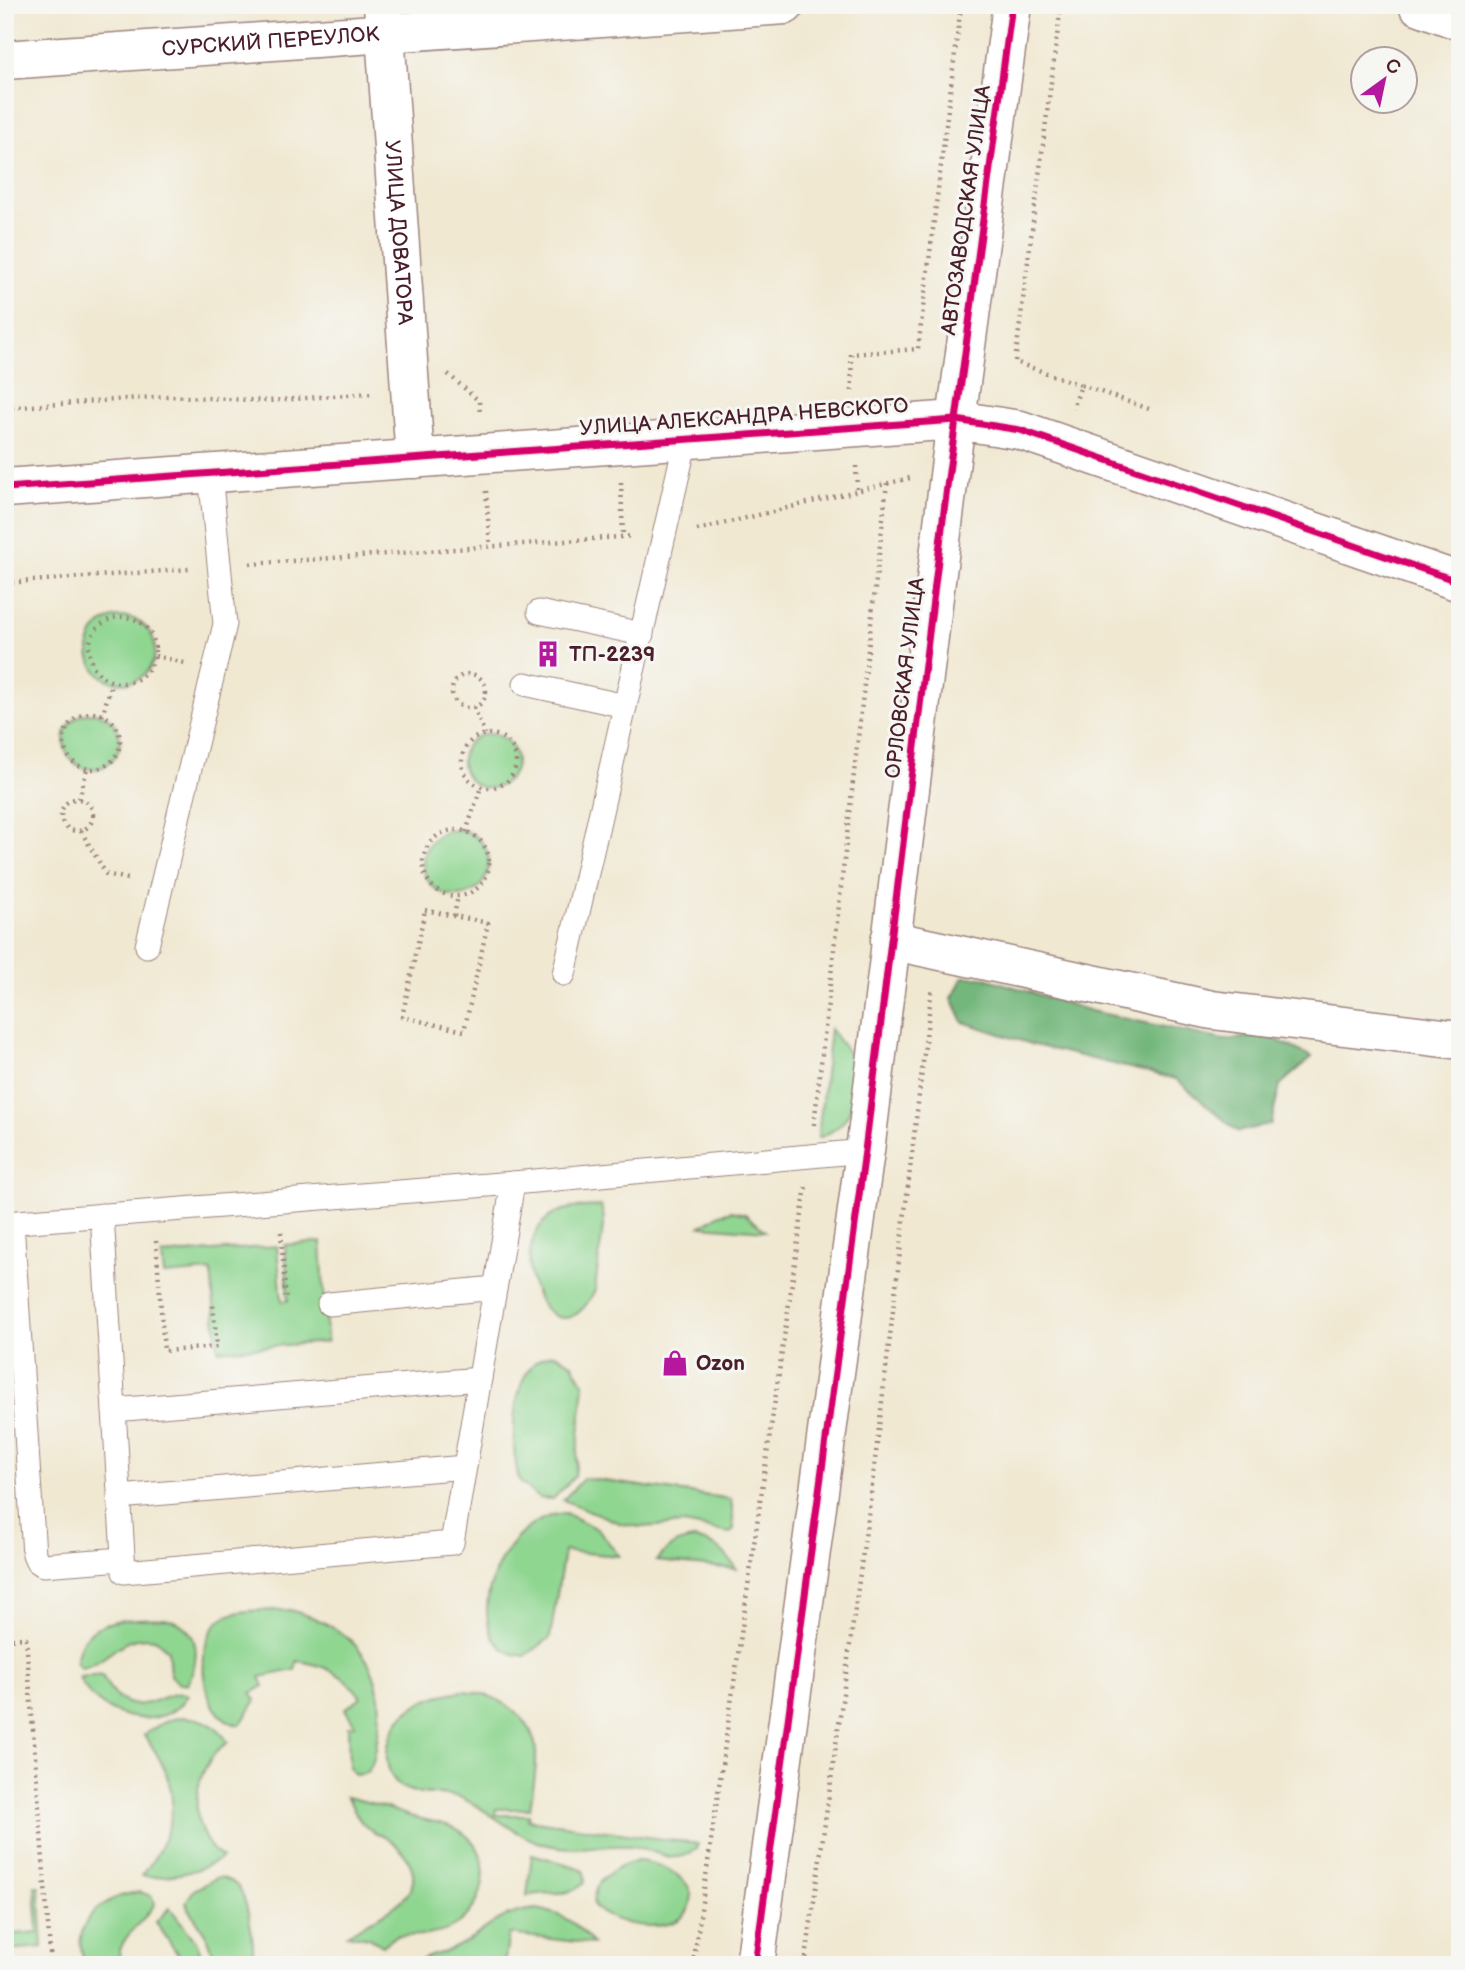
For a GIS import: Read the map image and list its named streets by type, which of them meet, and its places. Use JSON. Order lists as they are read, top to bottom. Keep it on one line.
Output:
{"streets":{"street":["СУРСКИЙ ПЕРЕУЛОК","АВТОЗАВОДСКАЯ УЛИЦА","УЛИЦА ДОВАТОРА","УЛИЦА АЛЕКСАНДРА НЕВСКОГО","ОРЛОВСКАЯ УЛИЦА"]},"crossings":[["СУРСКИЙ ПЕРЕУЛОК","УЛИЦА ДОВАТОРА"],["АВТОЗАВОДСКАЯ УЛИЦА","УЛИЦА АЛЕКСАНДРА НЕВСКОГО"],["АВТОЗАВОДСКАЯ УЛИЦА","ОРЛОВСКАЯ УЛИЦА"],["УЛИЦА ДОВАТОРА","УЛИЦА АЛЕКСАНДРА НЕВСКОГО"],["УЛИЦА АЛЕКСАНДРА НЕВСКОГО","ОРЛОВСКАЯ УЛИЦА"]],"places":{"building":["ТП-2239"],"shop":["Ozon"]},"north":"top right"}
